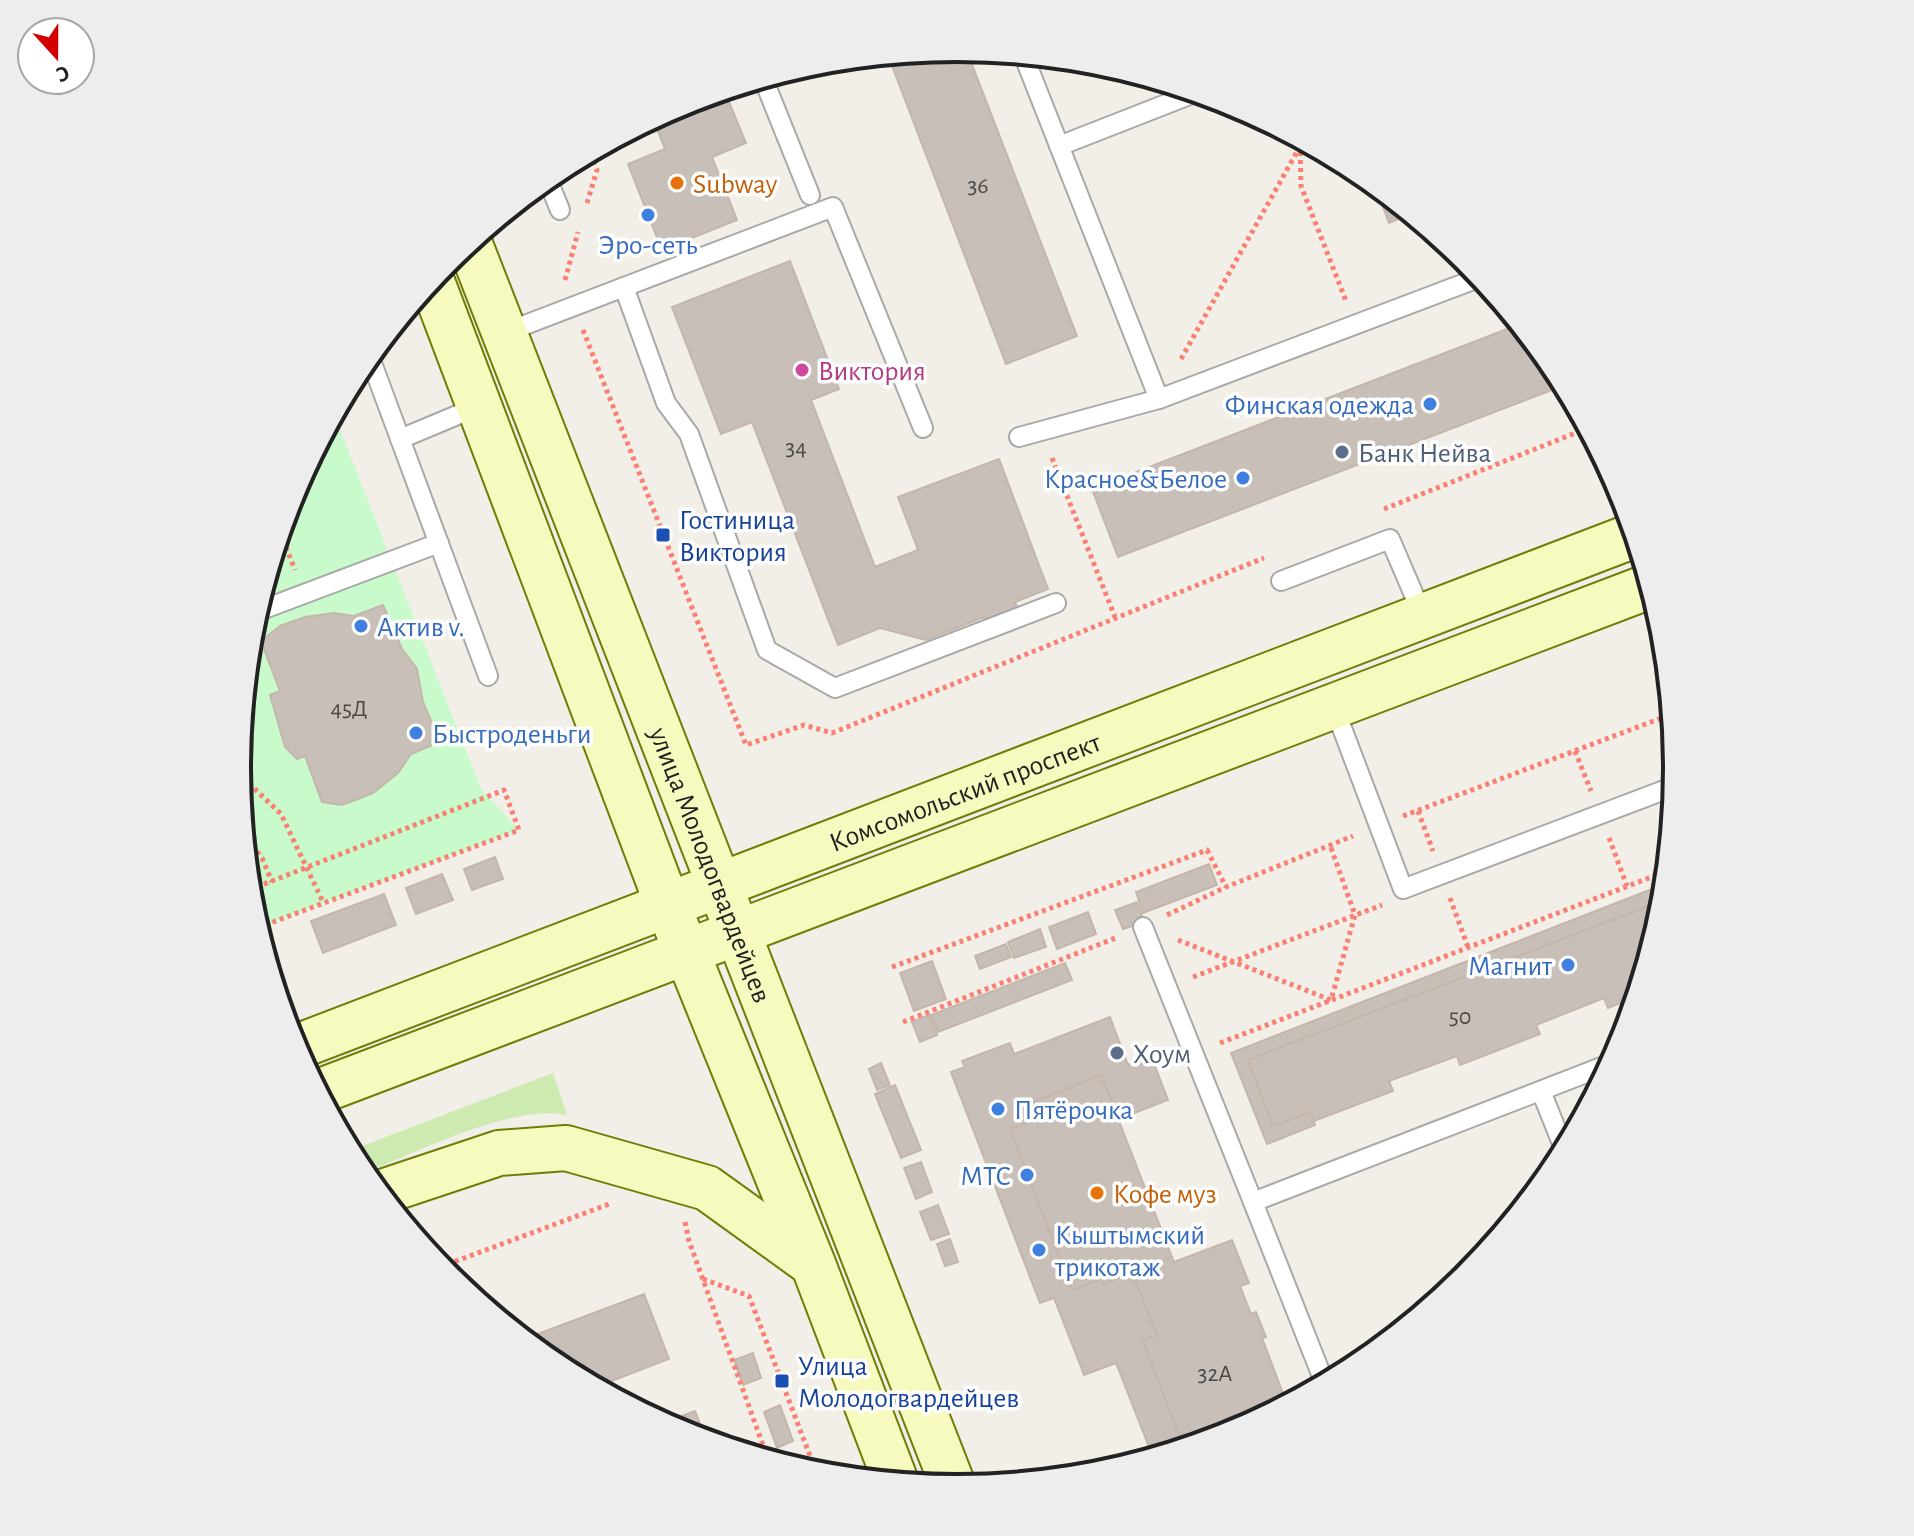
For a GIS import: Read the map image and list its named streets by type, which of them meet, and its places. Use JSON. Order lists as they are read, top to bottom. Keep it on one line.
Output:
{"streets":{"main road":["Комсомольский проспект","улица Молодогвардейцев"]},"crossings":[["Комсомольский проспект","улица Молодогвардейцев"]],"places":{"other":["Subway","Эро-сеть","Виктория","Финская одежда","Банк Нейва","Красное&Белое","Актив v.","Быстроденьги","Магнит","Хоум","Пятёрочка","МТС","Кофе муз","Кыштымский трикотаж"],"transit":["Гостиница Виктория","Улица Молодогвардейцев"]},"house_numbers":["36","34","45Д","50","32А"],"north":"bottom"}
